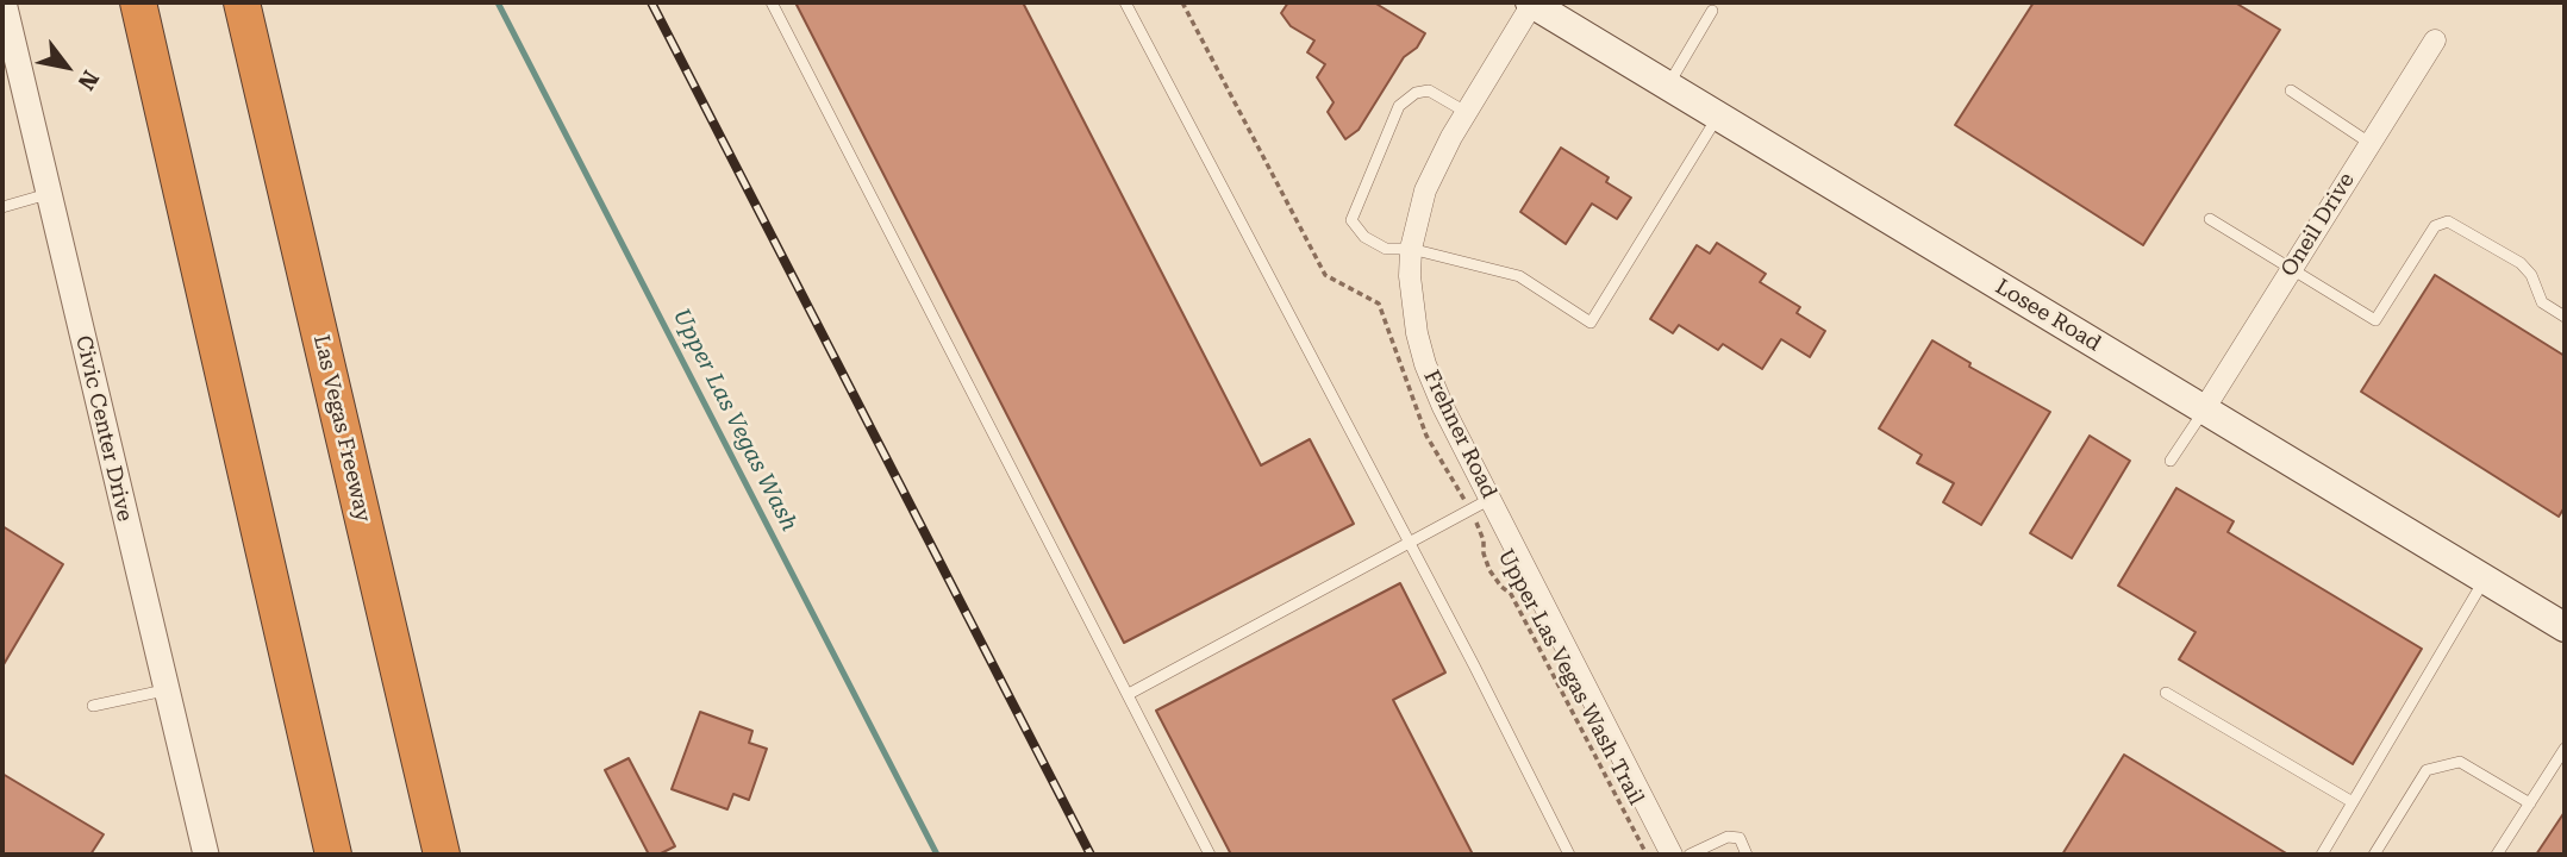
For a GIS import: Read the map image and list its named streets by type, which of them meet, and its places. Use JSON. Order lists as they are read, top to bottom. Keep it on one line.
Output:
{"streets":{"highway":["Las Vegas Freeway"],"main road":["Losee Road"],"street":["Oneil Drive","Civic Center Drive","Frehner Road"],"path":["Upper Las Vegas Wash Trail"]},"crossings":[["Oneil Drive","Losee Road"],["Losee Road","Frehner Road"]],"water":["Upper Las Vegas Wash"],"north":"bottom right"}
